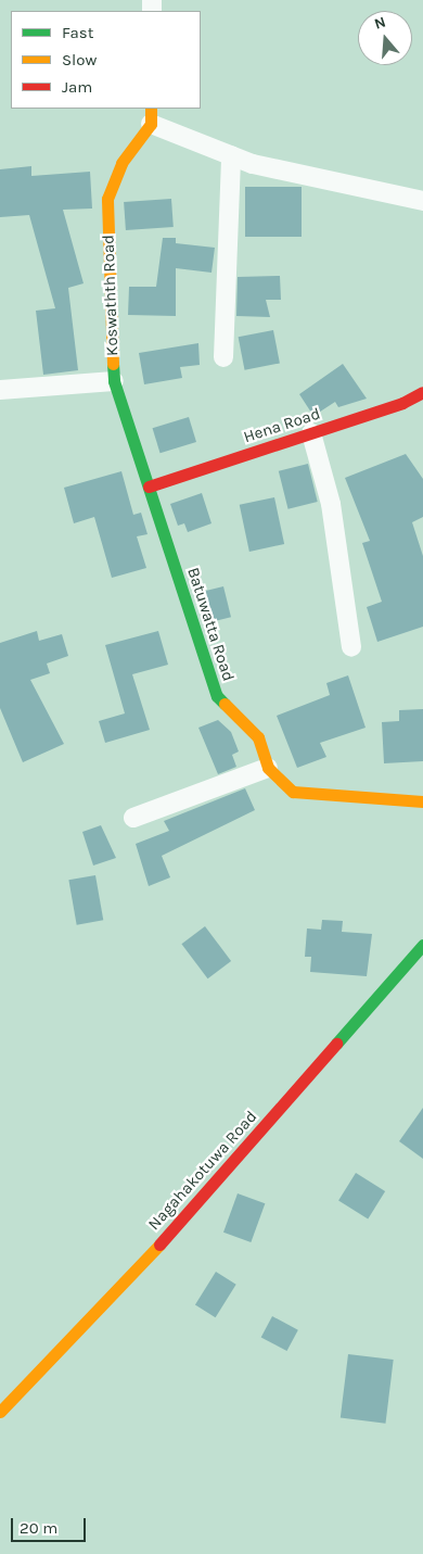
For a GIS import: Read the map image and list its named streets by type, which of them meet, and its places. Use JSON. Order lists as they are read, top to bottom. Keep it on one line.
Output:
{"streets":{"street":["Koswathth Road","Hena Road","Batuwatta Road","Nagahakotuwa Road"]},"crossings":[["Koswathth Road","Batuwatta Road"],["Hena Road","Batuwatta Road"]],"legend":["Fast","Slow","Jam"],"scale_bar":"20 m","north":"top"}
